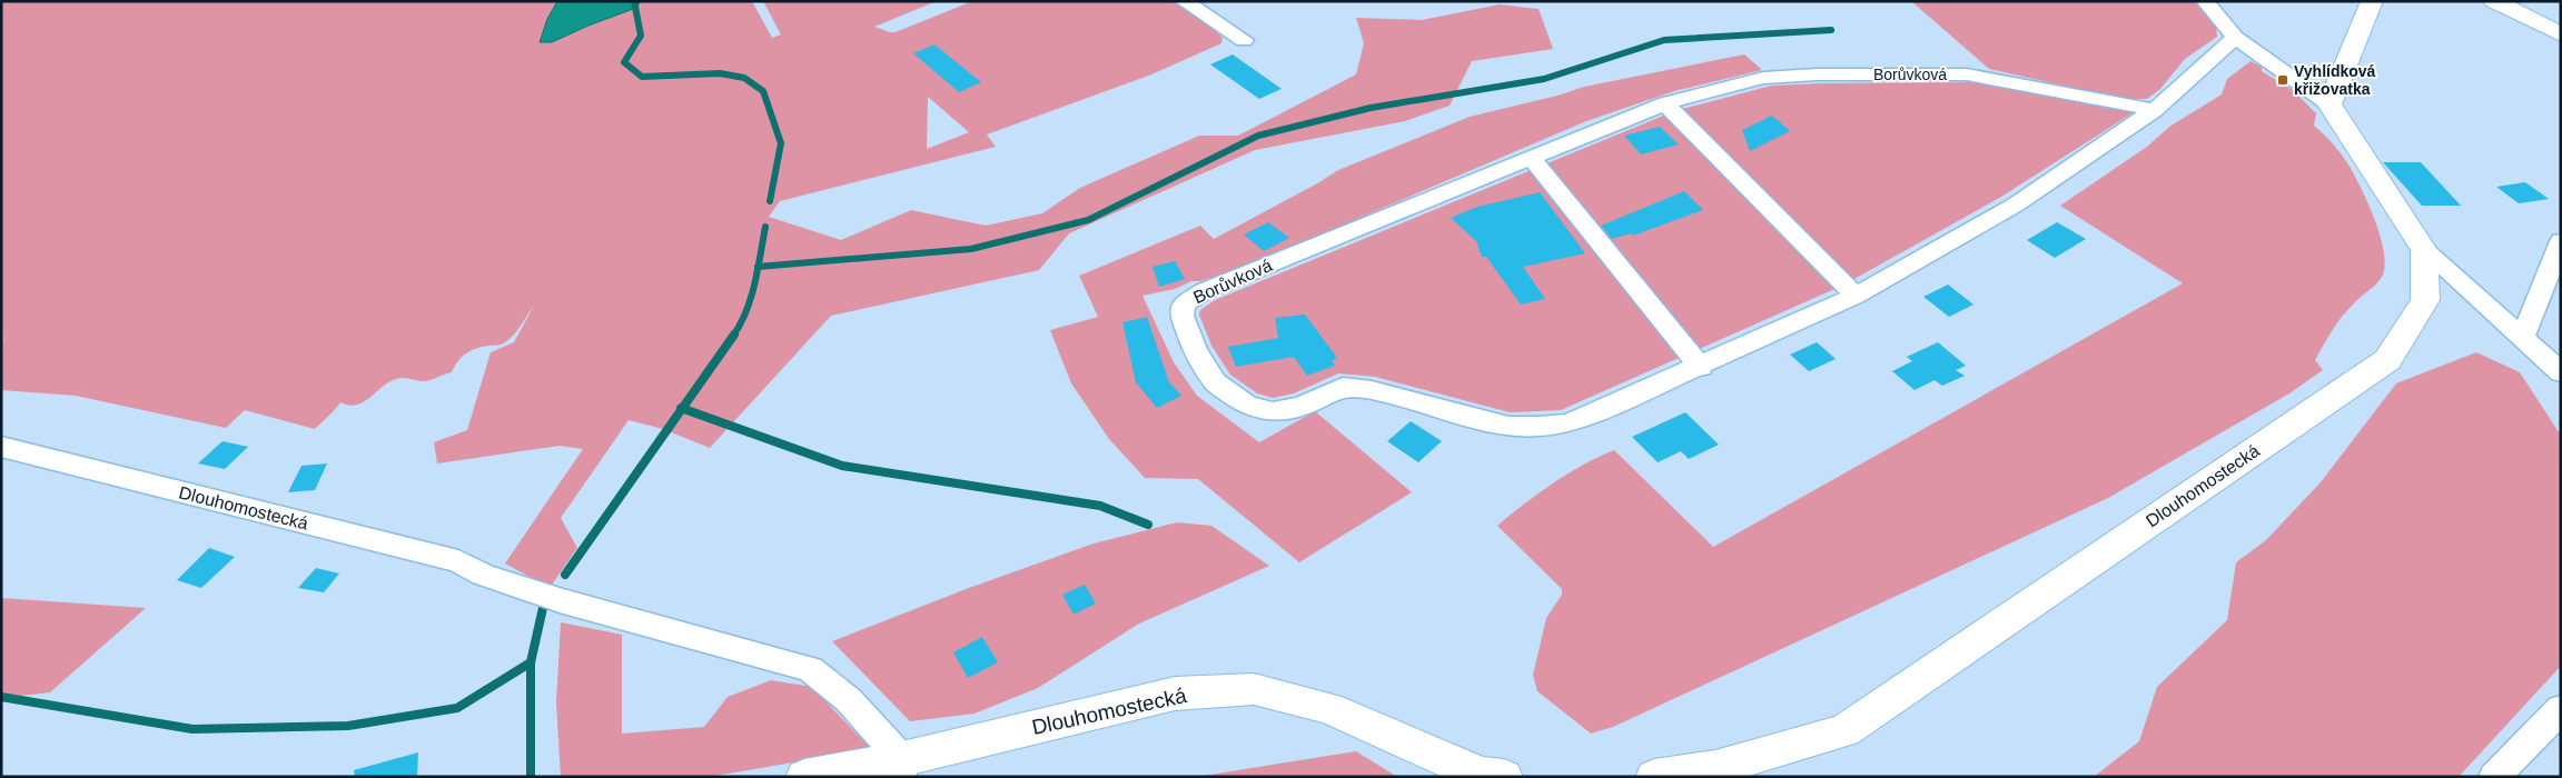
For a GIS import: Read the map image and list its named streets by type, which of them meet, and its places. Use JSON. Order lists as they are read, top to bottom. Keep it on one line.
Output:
{"streets":{"street":["Borůvková","Dlouhomostecká"]},"places":{"transit":["Vyhlídková křižovatka"]}}
